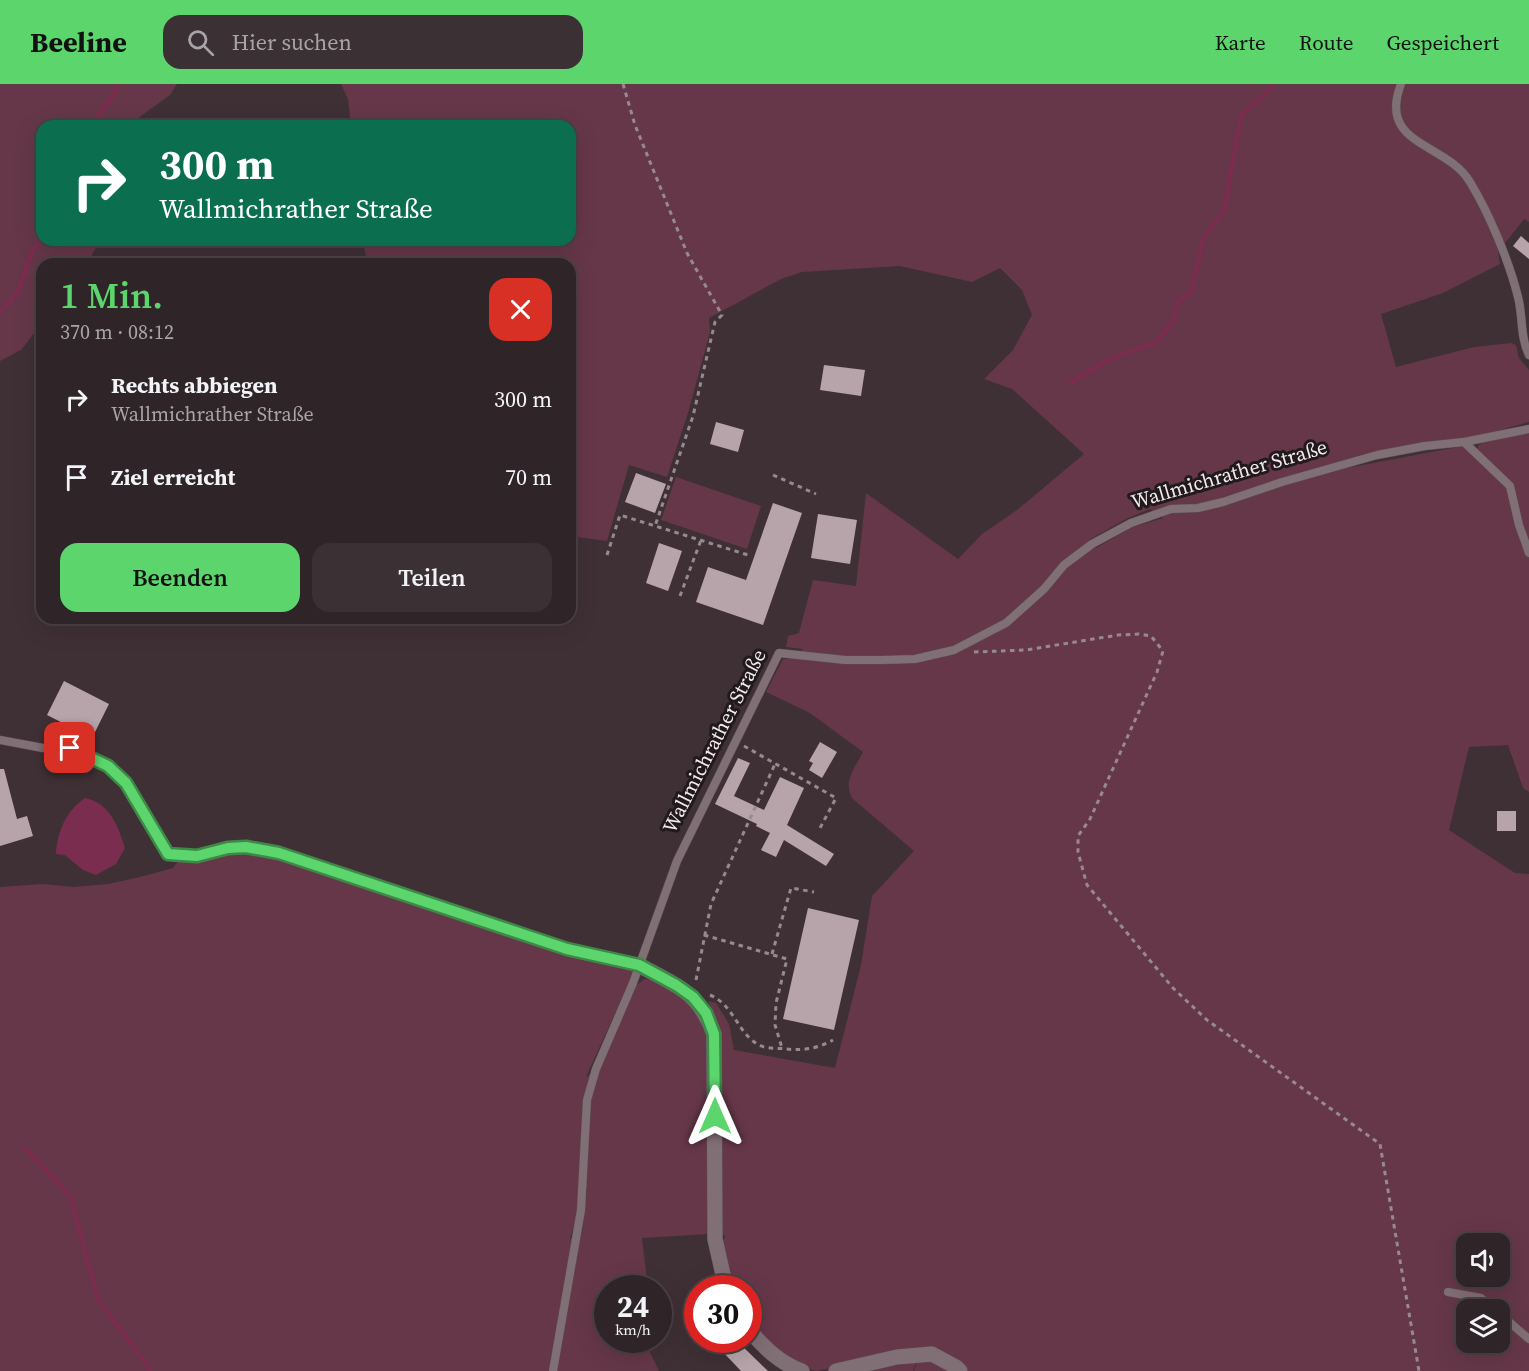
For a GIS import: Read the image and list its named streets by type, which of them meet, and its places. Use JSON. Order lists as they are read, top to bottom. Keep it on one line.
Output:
{"streets":{"lane":["Wallmichrather Straße"]},"page":{"header":"Beeline","search":"Hier suchen","nav":["Karte","Route","Gespeichert"],"turn":["300 m","Wallmichrather Straße"],"heading":["1 Min.","370 m · 08:12"],"list":[{"name":"Rechts abbiegen","note":"Wallmichrather Straße","value":"300 m"},{"name":"Ziel erreicht","value":"70 m"}],"buttons":["Beenden","Teilen"],"speed":"24 km/h","limit":"30"}}
